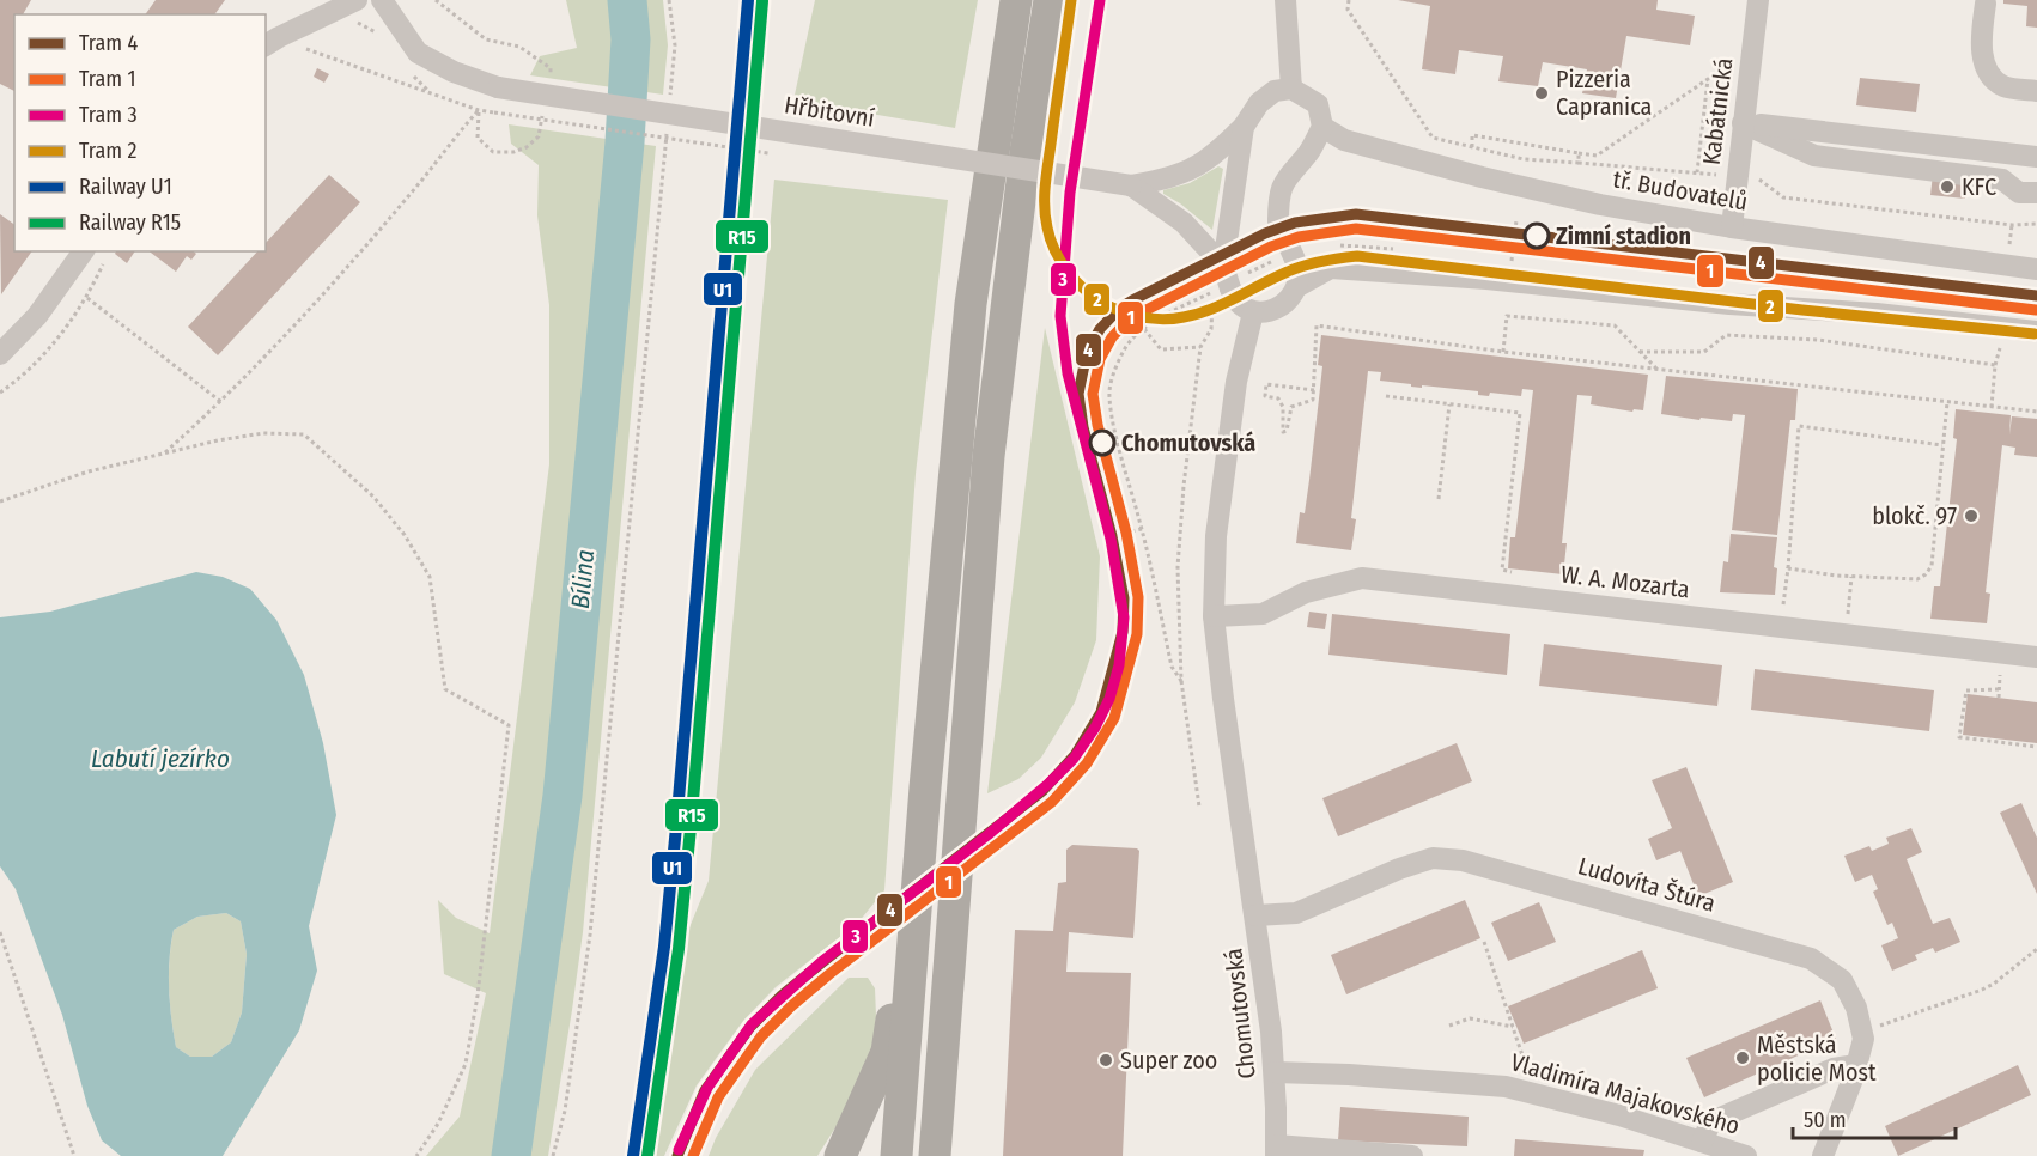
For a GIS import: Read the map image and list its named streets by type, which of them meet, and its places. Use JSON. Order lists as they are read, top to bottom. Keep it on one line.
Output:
{"streets":{"street":["Hřbitovní","Kabátnická","tř. Budovatelů","W. A. Mozarta","Ludovíta Štúra","Chomutovská","Vladimíra Majakovského"]},"crossings":[["Kabátnická","tř. Budovatelů"],["W. A. Mozarta","Chomutovská"],["Ludovíta Štúra","Chomutovská"],["Chomutovská","Vladimíra Majakovského"]],"water":["Bílina","Labutí jezírko"],"places":["Pizzeria Capranica","KFC","Zimní stadion","Chomutovská","blokč. 97","Městská policie Most","Super zoo"],"lines":["tram line 3","tram line 2","rail line U1","rail line R15","tram line 4","tram line 1"],"legend":["Tram 4","Tram 1","Tram 3","Tram 2","Railway U1","Railway R15"],"scale_bar":"50 m"}
